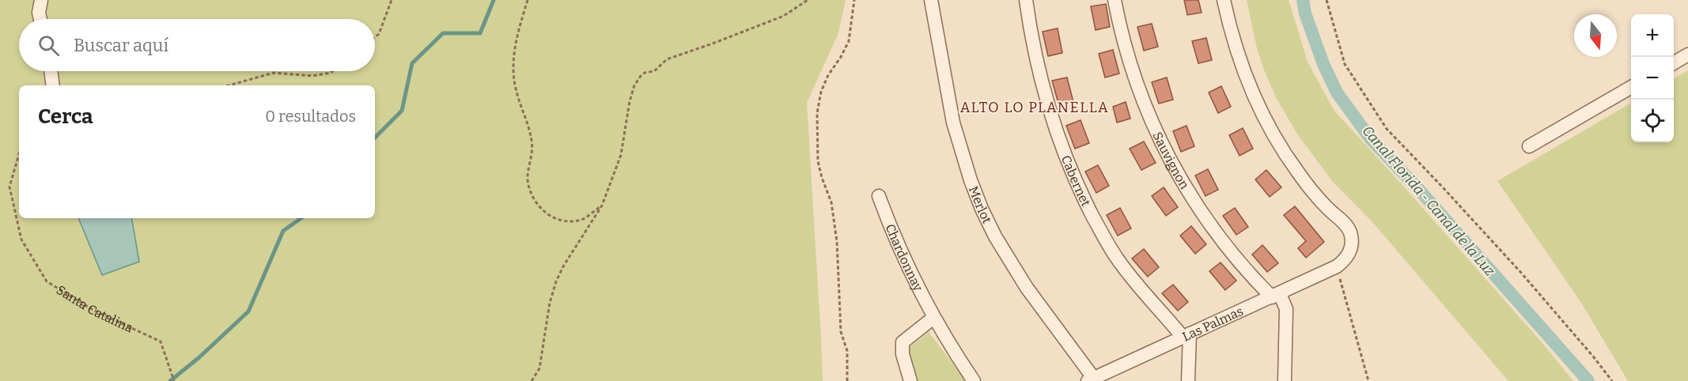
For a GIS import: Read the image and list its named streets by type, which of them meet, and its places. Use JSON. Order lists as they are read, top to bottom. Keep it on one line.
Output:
{"streets":{"street":["Sauvignon","Cabernet","Merlot","Chardonnay","Las Palmas"],"path":["Santa Catalina"]},"crossings":[["Sauvignon","Las Palmas"],["Cabernet","Las Palmas"],["Merlot","Las Palmas"]],"districts":["ALTO LO PLANELLA"],"water":["Canal Florida - Canal de la Luz"],"north":"bottom","page":{"map_buttons":["+","−"],"search":"Buscar aquí","heading":["Cerca","0 resultados"]}}
